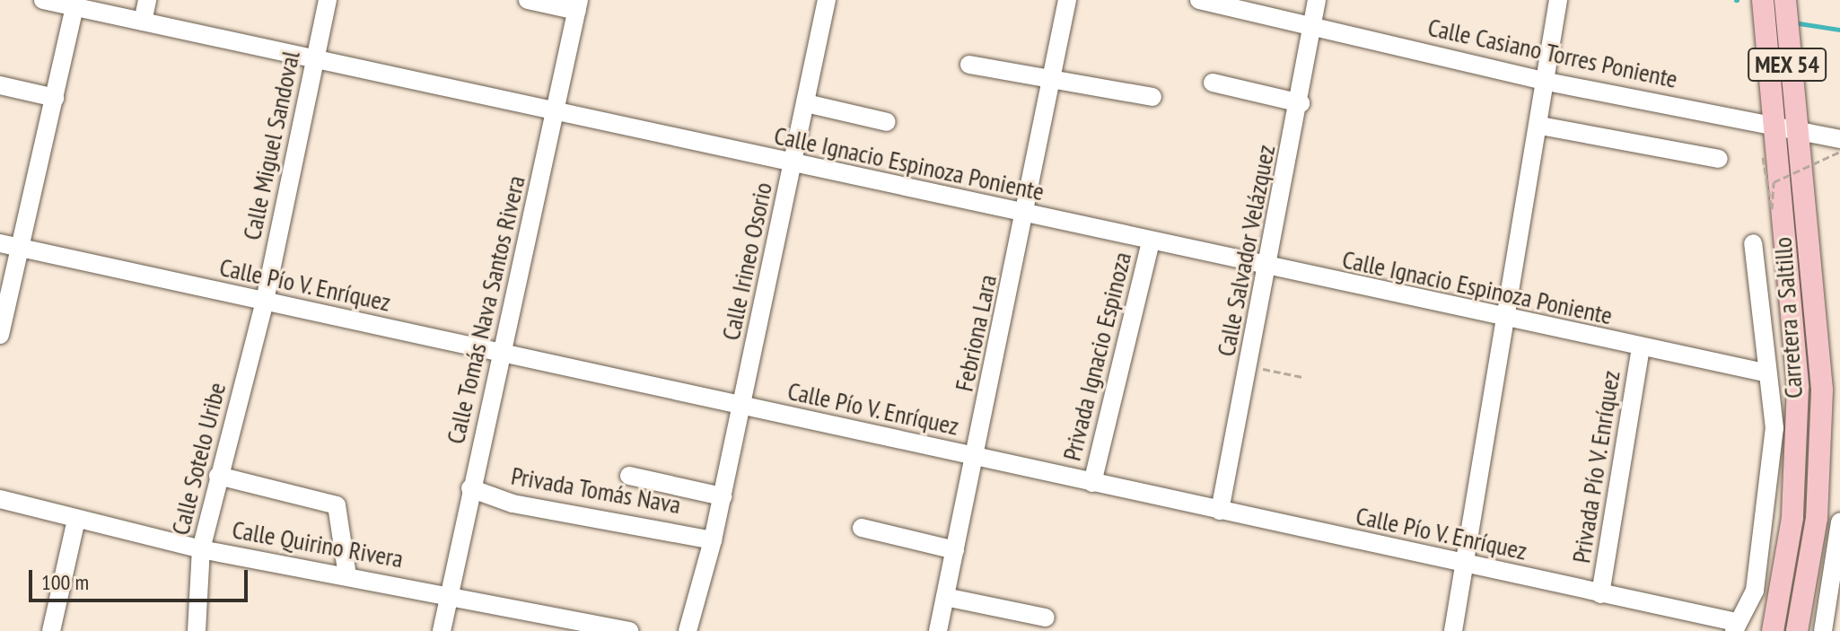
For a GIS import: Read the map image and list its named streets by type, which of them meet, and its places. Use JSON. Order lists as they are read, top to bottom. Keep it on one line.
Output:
{"streets":{"main road":["MEX 54","Carretera a Saltillo"],"street":["Calle Casiano Torres Poniente","Calle Miguel Sandoval","Calle Ignacio Espinoza Poniente","Calle Salvador Velázquez","Calle Irineo Osorio","Calle Pío V. Enríquez","Calle Tomás Nava Santos Rivera","Febriona Lara","Privada Ignacio Espinoza","Calle Sotelo Uribe","Privada Pío V. Enríquez","Privada Tomás Nava","Calle Quirino Rivera"]},"crossings":[["Calle Casiano Torres Poniente","Calle Salvador Velázquez"],["Calle Casiano Torres Poniente","Carretera a Saltillo"],["Calle Miguel Sandoval","Calle Ignacio Espinoza Poniente"],["Calle Miguel Sandoval","Calle Pío V. Enríquez"],["Calle Miguel Sandoval","Calle Sotelo Uribe"],["Calle Ignacio Espinoza Poniente","Calle Salvador Velázquez"],["Calle Ignacio Espinoza Poniente","Calle Irineo Osorio"],["Calle Ignacio Espinoza Poniente","Calle Tomás Nava Santos Rivera"],["Calle Ignacio Espinoza Poniente","Febriona Lara"],["Calle Ignacio Espinoza Poniente","Privada Ignacio Espinoza"],["Calle Ignacio Espinoza Poniente","Privada Pío V. Enríquez"],["Calle Salvador Velázquez","Calle Pío V. Enríquez"],["Calle Irineo Osorio","Calle Pío V. Enríquez"],["Calle Irineo Osorio","Privada Tomás Nava"],["Calle Pío V. Enríquez","Calle Tomás Nava Santos Rivera"],["Calle Pío V. Enríquez","Febriona Lara"],["Calle Pío V. Enríquez","Privada Ignacio Espinoza"],["Calle Pío V. Enríquez","Calle Sotelo Uribe"],["Calle Pío V. Enríquez","Privada Pío V. Enríquez"],["Calle Tomás Nava Santos Rivera","Privada Tomás Nava"],["Calle Tomás Nava Santos Rivera","Calle Quirino Rivera"],["Calle Sotelo Uribe","Calle Quirino Rivera"]],"scale_bar":"100 m"}
